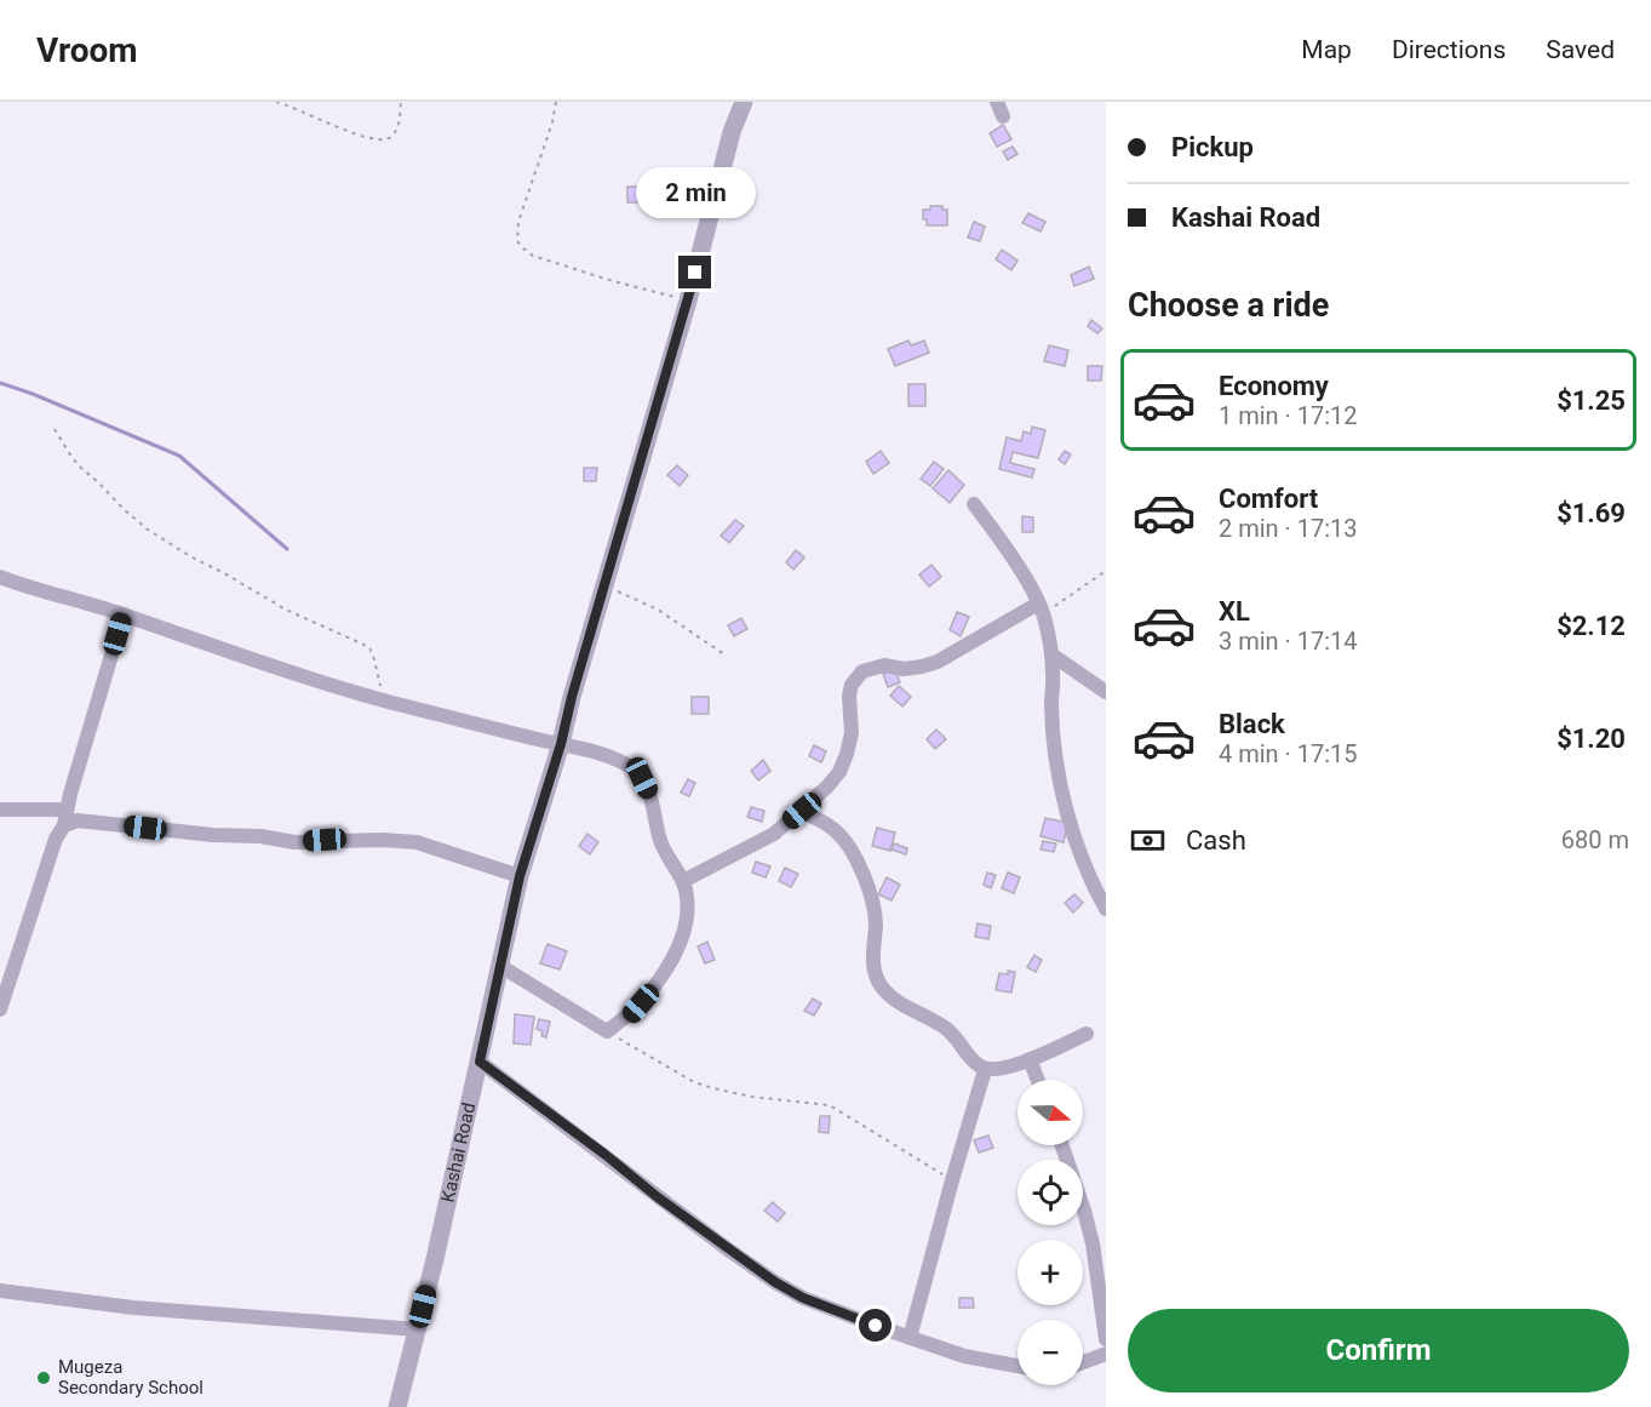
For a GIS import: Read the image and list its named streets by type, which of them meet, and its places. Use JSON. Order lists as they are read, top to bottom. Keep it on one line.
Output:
{"streets":{"street":["Kashai Road"]},"places":["Mugeza Secondary School"],"north":"right","page":{"header":"Vroom","nav":["Map","Directions","Saved"],"banner":["Pickup","Kashai Road"],"bubble":"2 min","heading":"Choose a ride","list":[{"name":"Economy","note":"1 min · 17:12","value":"$1.25"},{"name":"Comfort","note":"2 min · 17:13","value":"$1.69"},{"name":"XL","note":"3 min · 17:14","value":"$2.12"},{"name":"Black","note":"4 min · 17:15","value":"$1.20"}],"pay":["Cash","680 m"],"map_buttons":["+","−"],"buttons":"Confirm"}}
